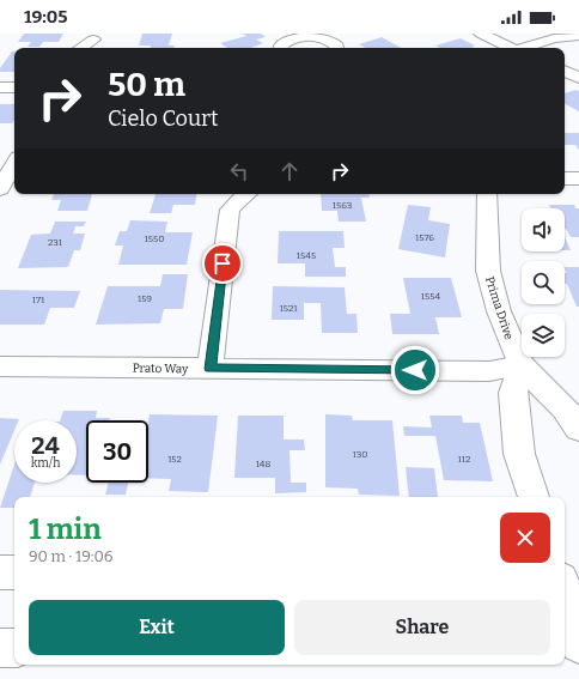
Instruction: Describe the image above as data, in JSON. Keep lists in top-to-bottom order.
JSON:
{
  "streets": {
    "street": ["Prima Drive", "Prato Way"]
  },
  "crossings": [
    ["Prima Drive", "Prato Way"]
  ],
  "house_numbers": [
    "1563",
    "1576",
    "1550",
    "231",
    "1545",
    "1554",
    "159",
    "171",
    "1521",
    "130",
    "152",
    "112",
    "148"
  ],
  "page": {
    "status": "19:05",
    "turn": ["50 m", "Cielo Court"],
    "speed": "24 km/h",
    "limit": "30",
    "heading": ["1 min", "90 m · 19:06"],
    "buttons": ["Exit", "Share"]
  }
}
